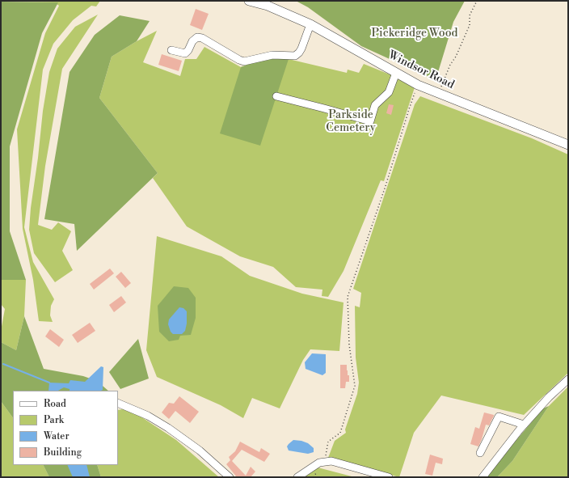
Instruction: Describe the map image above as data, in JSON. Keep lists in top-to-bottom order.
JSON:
{
  "streets": {
    "main road": ["Windsor Road"]
  },
  "parks": ["Pickeridge Wood", "Parkside Cemetery"],
  "legend": [
    "Road",
    "Park",
    "Water",
    "Building"
  ]
}
